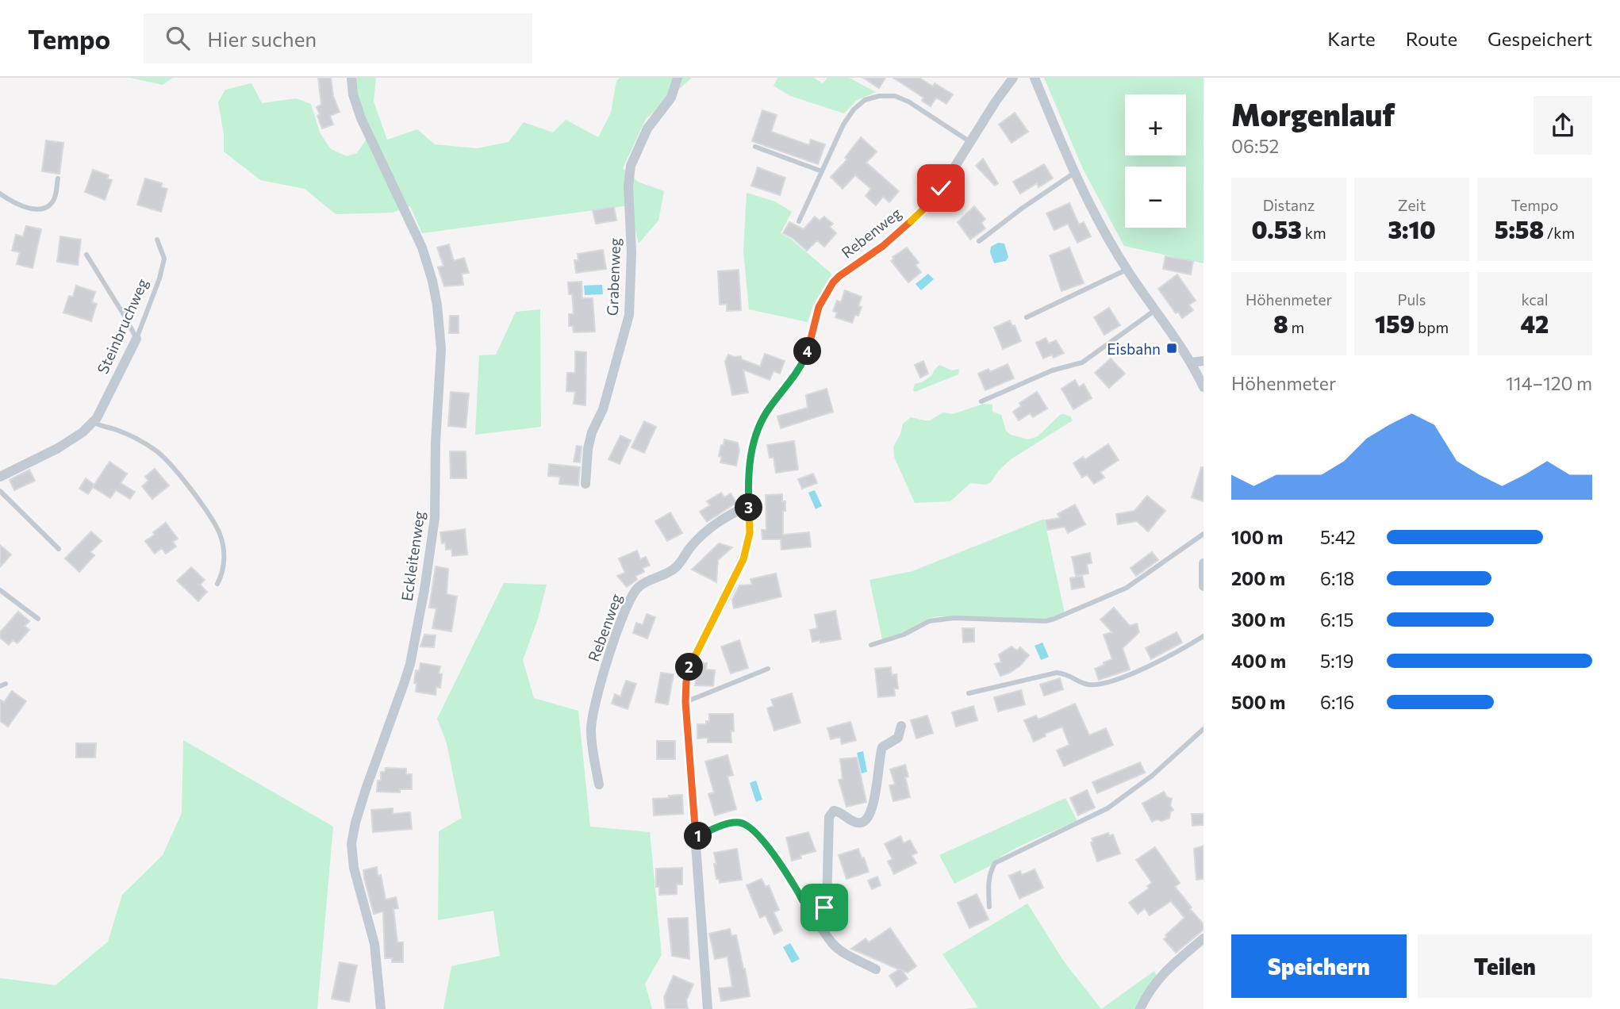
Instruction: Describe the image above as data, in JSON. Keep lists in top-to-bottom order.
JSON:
{
  "streets": {
    "street": [
      "Rebenweg",
      "Grabenweg",
      "Steinbruchweg",
      "Eckleitenweg"
    ]
  },
  "places": {
    "transit": ["Eisbahn"]
  },
  "page": {
    "header": "Tempo",
    "search": "Hier suchen",
    "nav": ["Karte", "Route", "Gespeichert"],
    "heading": ["Morgenlauf", "06:52"],
    "map_buttons": ["+", "−"],
    "stats": [
      ["Distanz", "0.53 km"],
      ["Zeit", "3:10"],
      ["Tempo", "5:58 /km"],
      ["Höhenmeter", "8 m"],
      ["Puls", "159 bpm"],
      ["kcal", "42"]
    ],
    "pins": [
      "4",
      "3",
      "2",
      "1"
    ],
    "chart": ["Höhenmeter", "114–120 m"],
    "list": [
      {
        "name": "100 m",
        "note": "5:42"
      },
      {
        "name": "200 m",
        "note": "6:18"
      },
      {
        "name": "300 m",
        "note": "6:15"
      },
      {
        "name": "400 m",
        "note": "5:19"
      },
      {
        "name": "500 m",
        "note": "6:16"
      }
    ],
    "buttons": ["Speichern", "Teilen"]
  }
}
